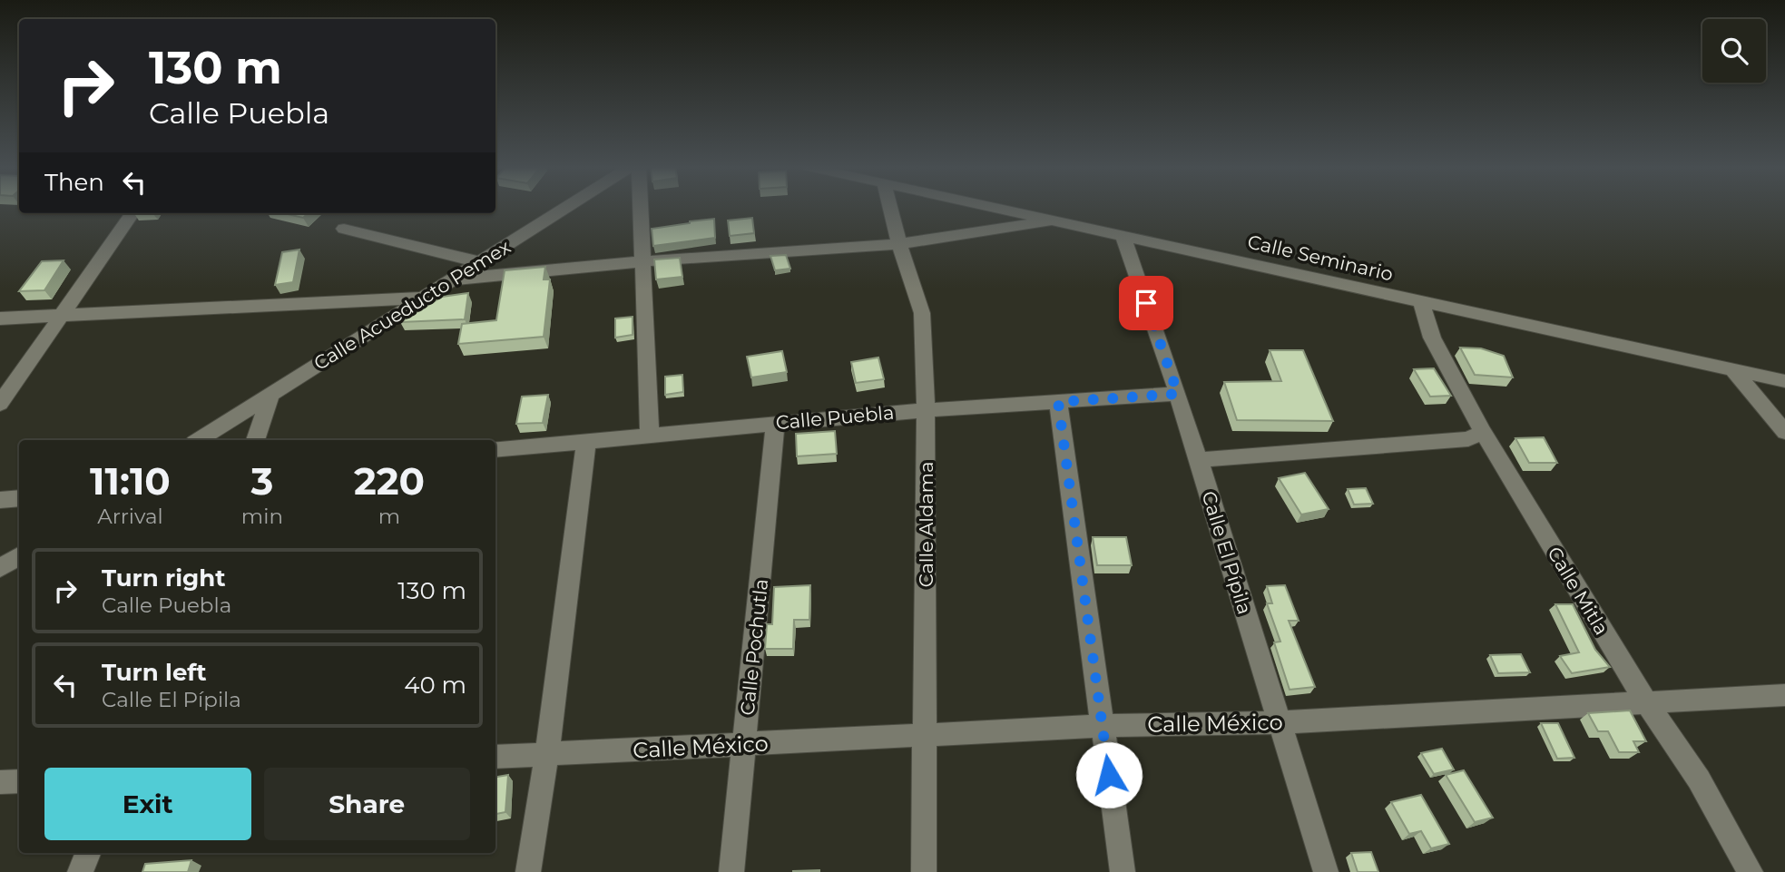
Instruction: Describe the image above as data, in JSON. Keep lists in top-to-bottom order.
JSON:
{
  "streets": {
    "street": [
      "Calle Seminario",
      "Calle Acueducto Pemex",
      "Calle Puebla",
      "Calle Aldama",
      "Calle El Pípila",
      "Calle Mitla",
      "Calle Pochutla",
      "Calle México"
    ]
  },
  "crossings": [
    ["Calle Seminario", "Calle El Pípila"],
    ["Calle Seminario", "Calle Mitla"],
    ["Calle Puebla", "Calle Aldama"],
    ["Calle Puebla", "Calle El Pípila"],
    ["Calle Puebla", "Calle Pochutla"],
    ["Calle Aldama", "Calle México"],
    ["Calle El Pípila", "Calle México"],
    ["Calle Mitla", "Calle México"],
    ["Calle Pochutla", "Calle México"]
  ],
  "page": {
    "turn": ["130 m", "Calle Puebla"],
    "then": "Then",
    "eta": [
      "11:10",
      "Arrival",
      "3",
      "min",
      "220",
      "m"
    ],
    "list": [
      {
        "name": "Turn right",
        "note": "Calle Puebla",
        "value": "130 m"
      },
      {
        "name": "Turn left",
        "note": "Calle El Pípila",
        "value": "40 m"
      }
    ],
    "buttons": ["Exit", "Share"]
  }
}
